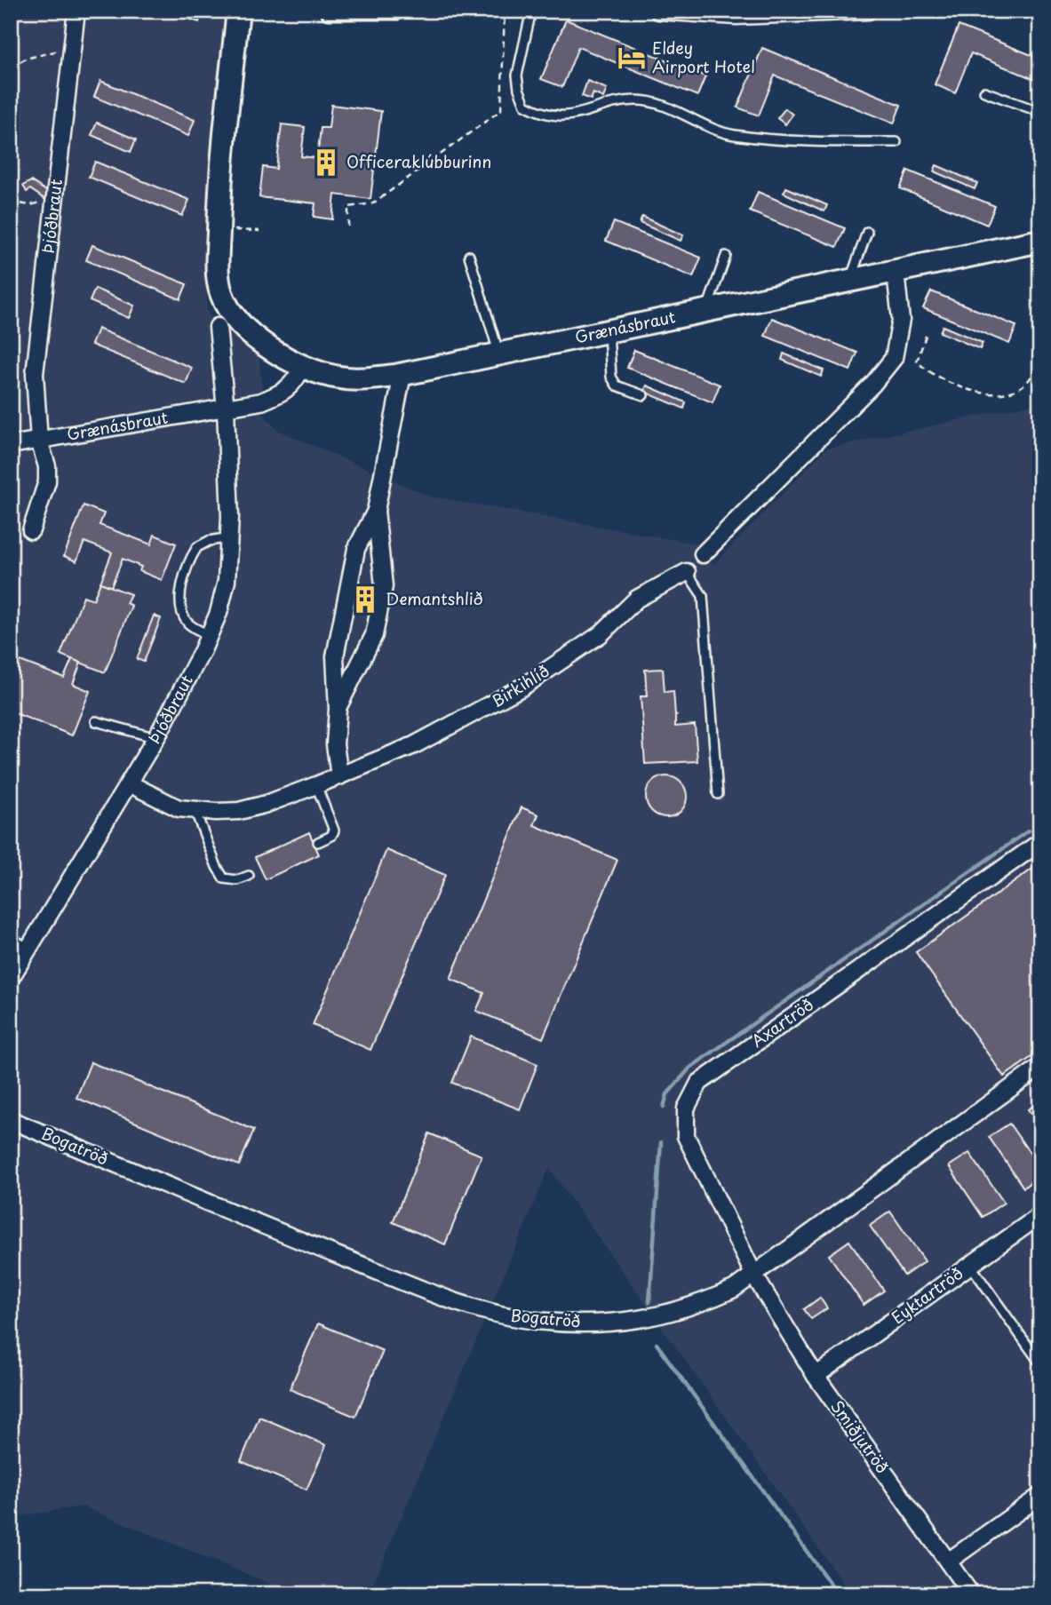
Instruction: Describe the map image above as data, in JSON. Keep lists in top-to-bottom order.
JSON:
{
  "streets": {
    "street": [
      "Þjóðbraut",
      "Grænásbraut",
      "Birkihlíð",
      "Axartröð",
      "Bogatröð",
      "Eyktartröð",
      "Smiðjutröð"
    ]
  },
  "crossings": [
    ["Þjóðbraut", "Grænásbraut"],
    ["Þjóðbraut", "Birkihlíð"],
    ["Axartröð", "Bogatröð"],
    ["Axartröð", "Smiðjutröð"],
    ["Bogatröð", "Smiðjutröð"],
    ["Eyktartröð", "Smiðjutröð"]
  ],
  "places": {
    "hotel": ["Eldey Airport Hotel"],
    "building": ["Officeraklúbburinn", "Demantshlið"]
  }
}
